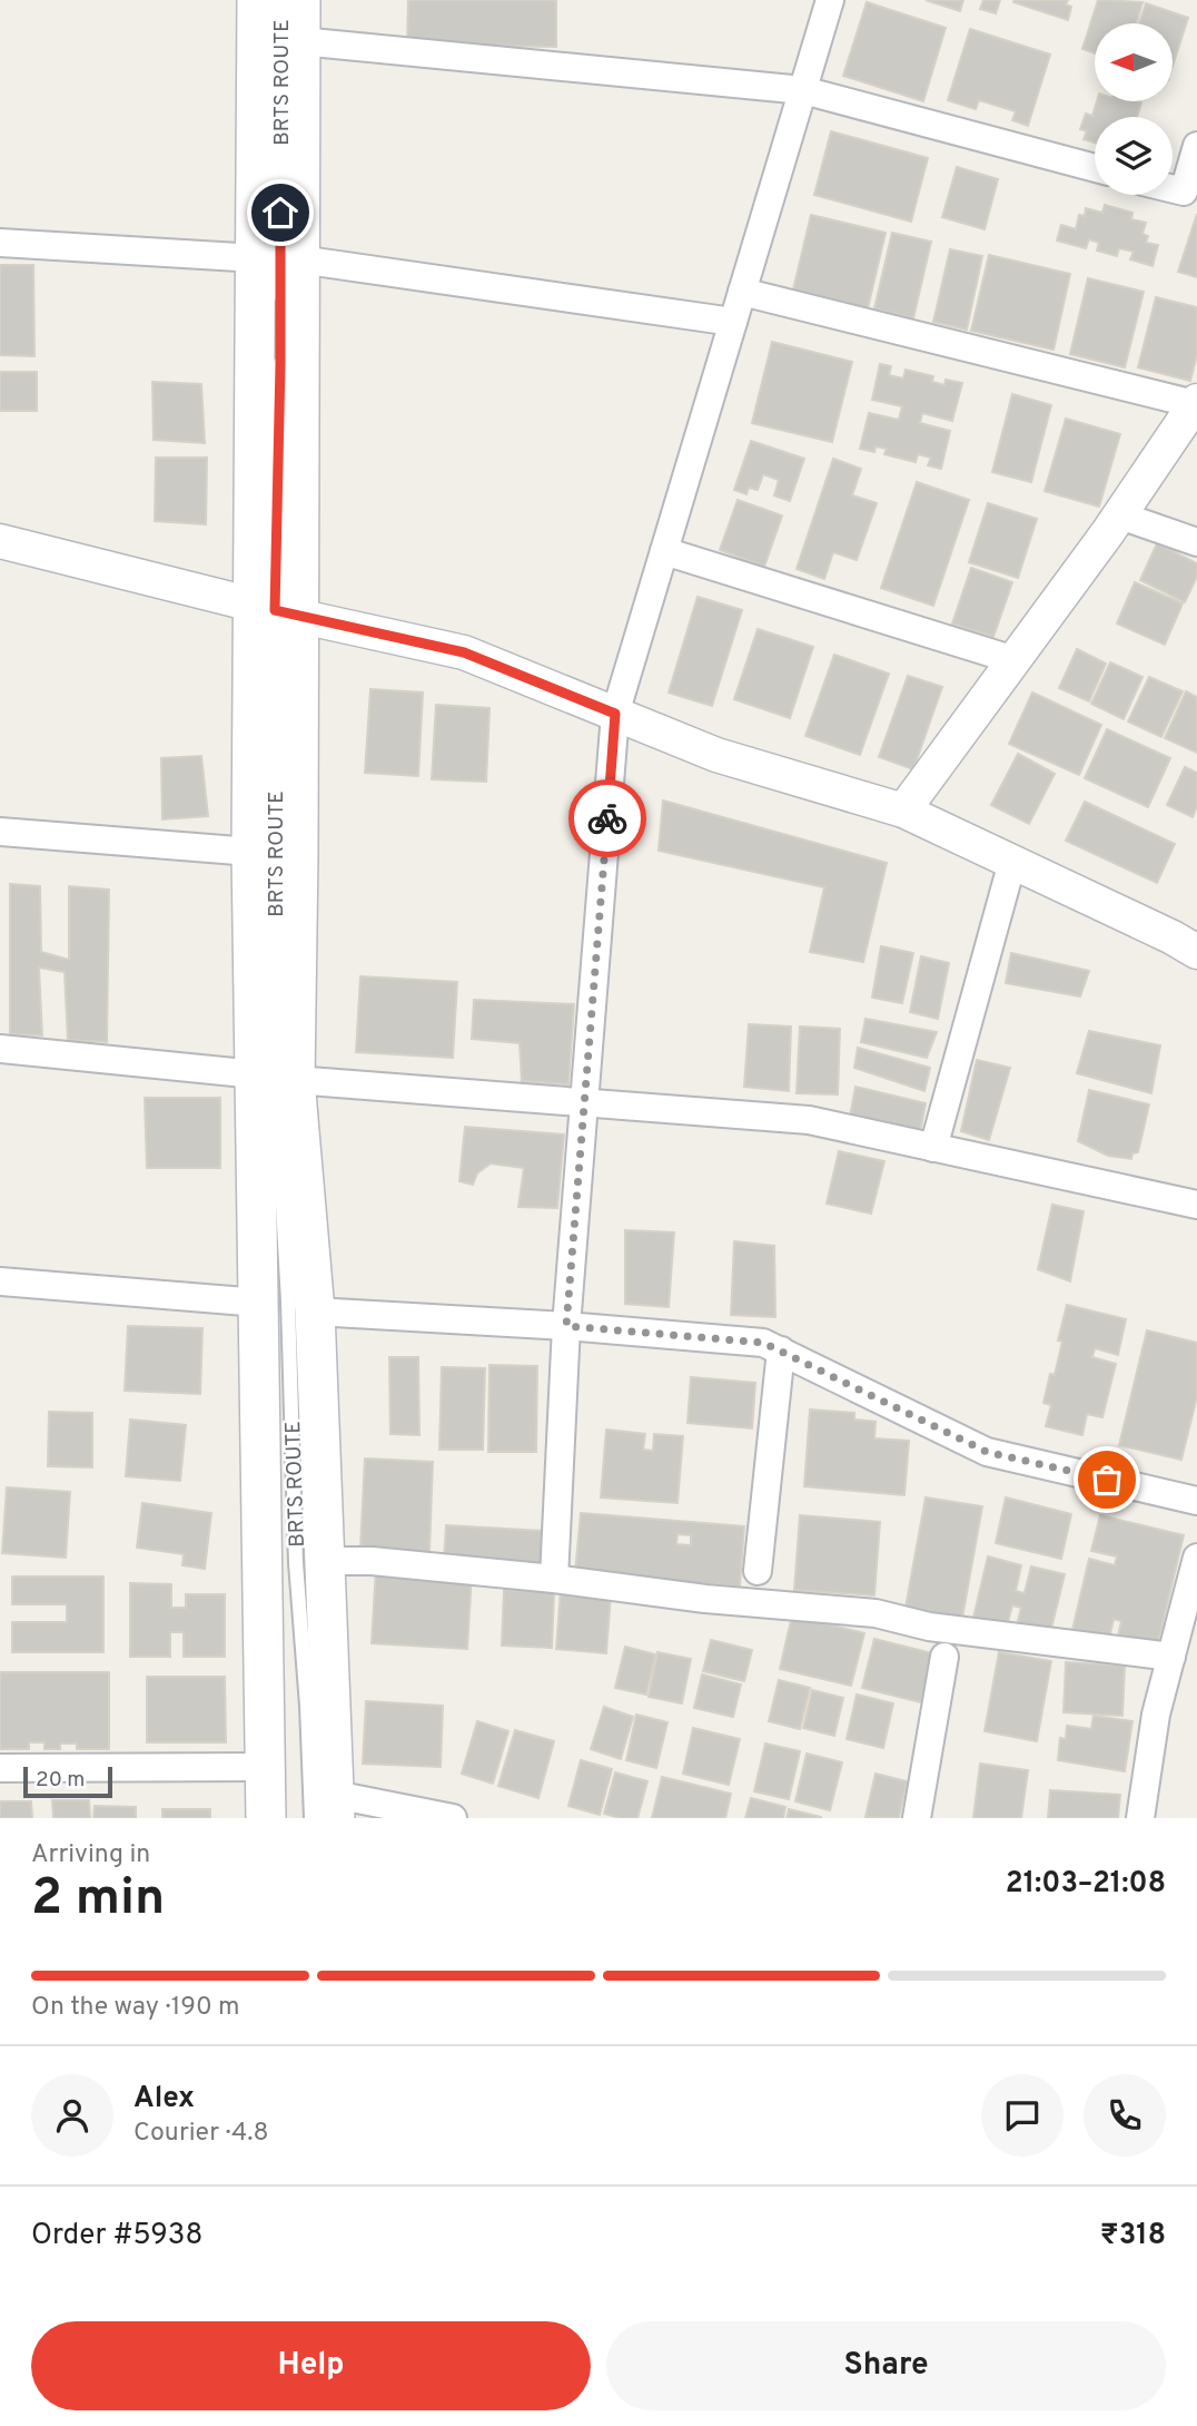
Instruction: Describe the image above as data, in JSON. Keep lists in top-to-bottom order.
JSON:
{
  "streets": {
    "lane": ["BRTS ROUTE"]
  },
  "scale_bar": "20 m",
  "north": "left",
  "page": {
    "scale": "20 m",
    "heading": ["2 min", "Arriving in", "21:03–21:08"],
    "panel": [
      "Alex",
      "Courier · 4.8",
      "Order #5938",
      "₹318"
    ],
    "bar": "On the way · 190 m",
    "buttons": ["Help", "Share"]
  }
}
